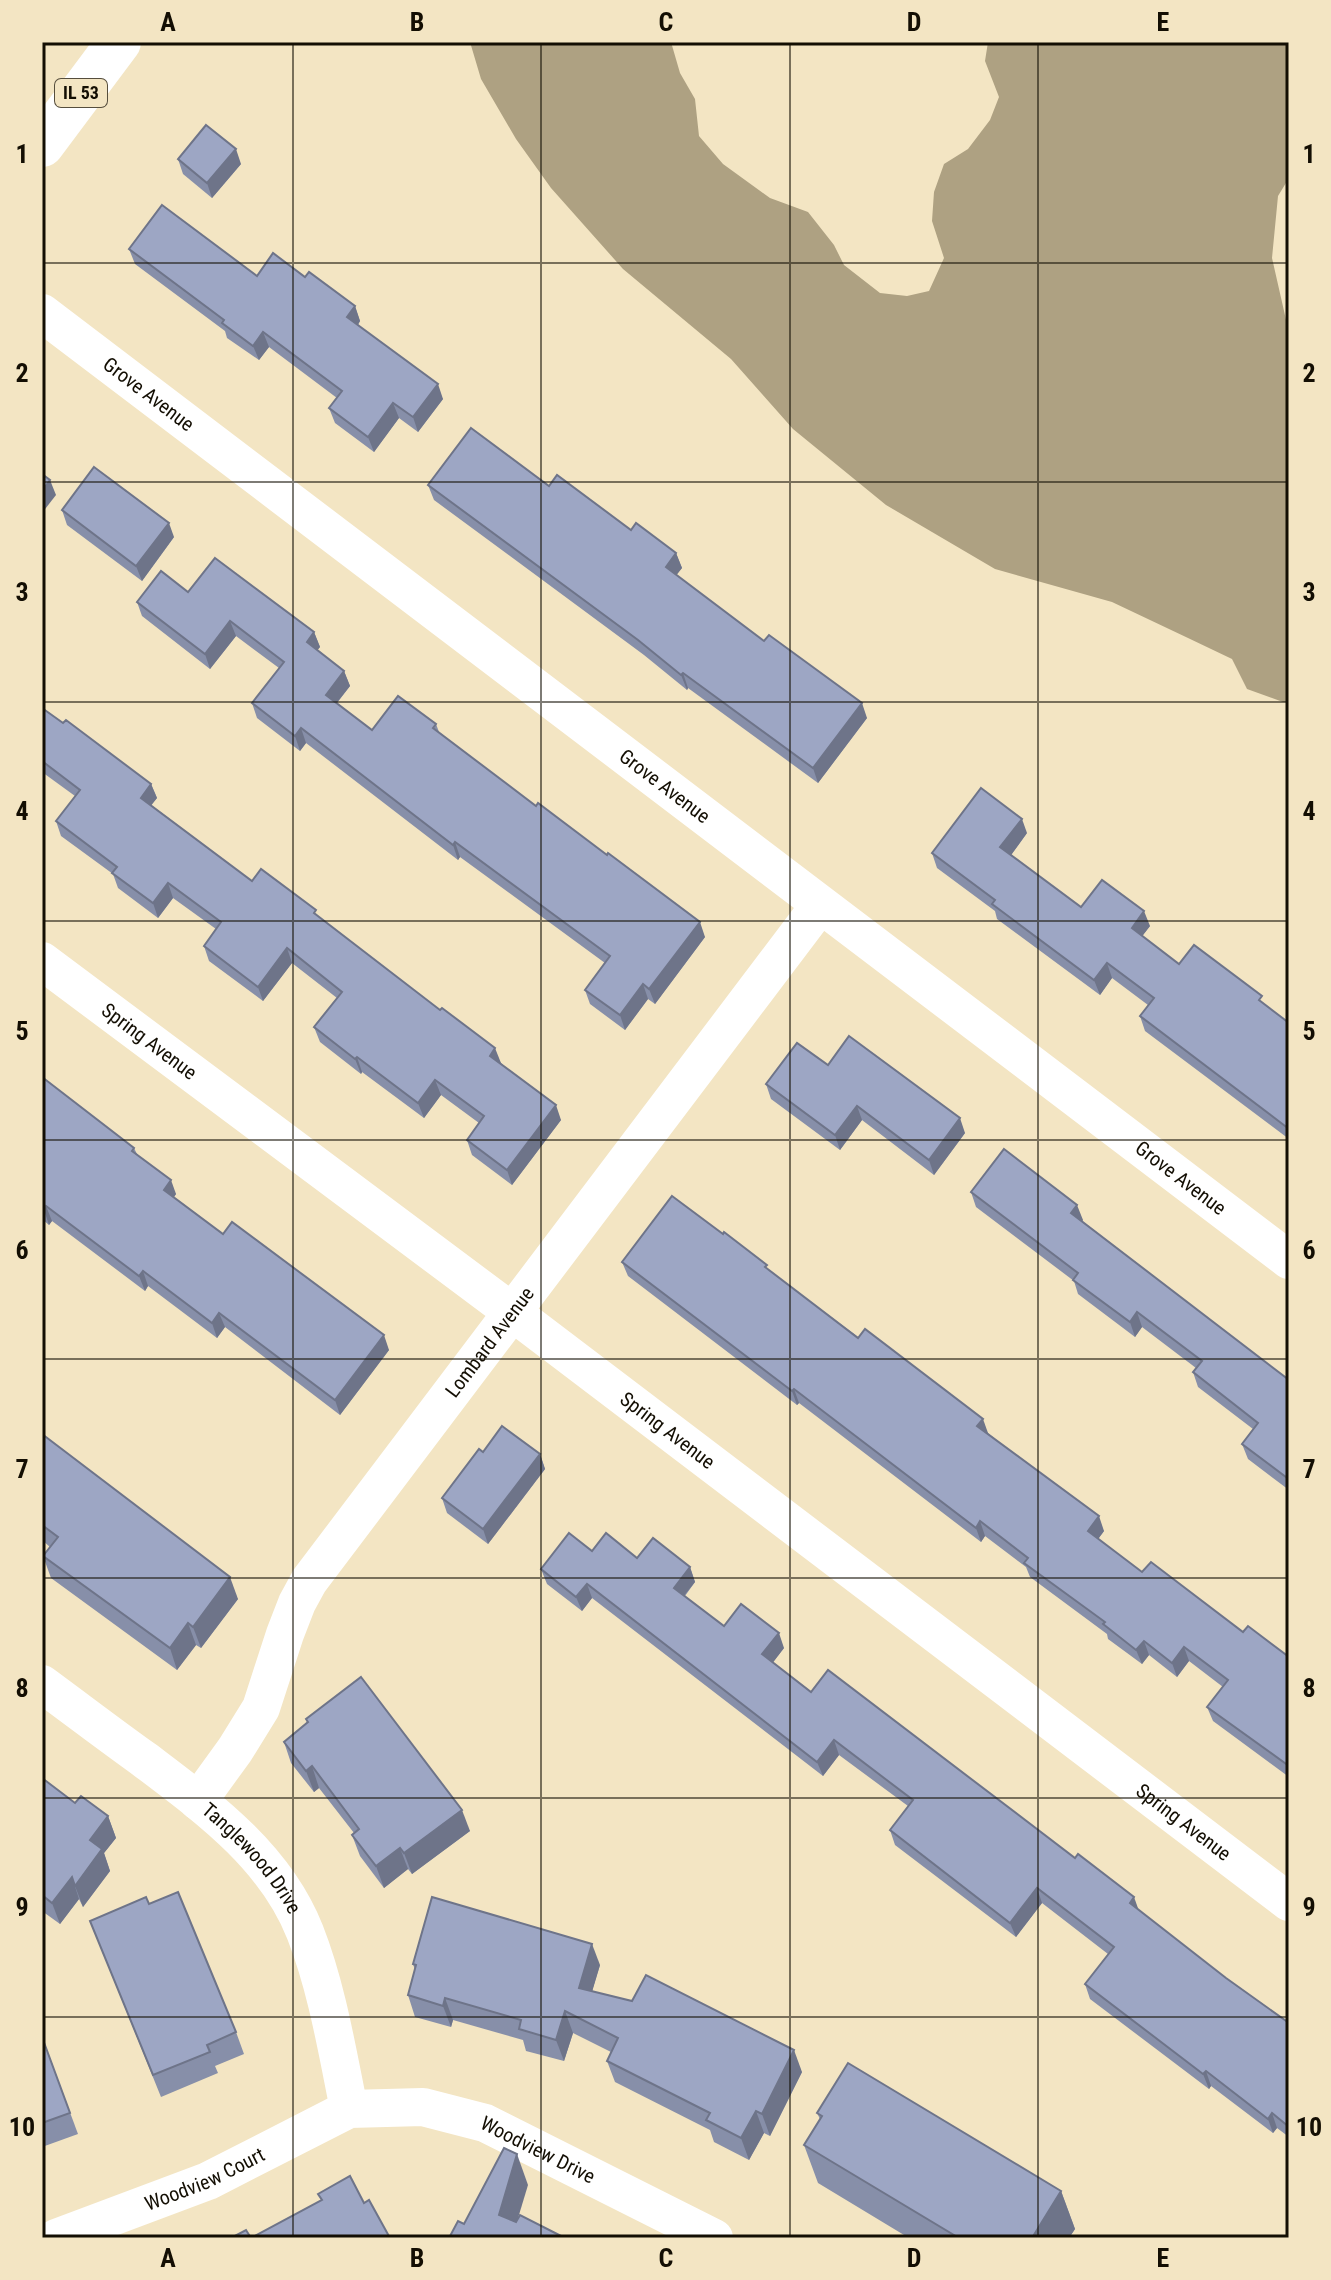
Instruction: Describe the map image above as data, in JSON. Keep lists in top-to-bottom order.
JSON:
{
  "streets": {
    "main road": ["IL 53"],
    "street": [
      "Grove Avenue",
      "Spring Avenue",
      "Lombard Avenue",
      "Tanglewood Drive",
      "Woodview Drive",
      "Woodview Court"
    ]
  },
  "crossings": [
    ["Grove Avenue", "Lombard Avenue"],
    ["Spring Avenue", "Lombard Avenue"],
    ["Lombard Avenue", "Tanglewood Drive"],
    ["Tanglewood Drive", "Woodview Drive"],
    ["Tanglewood Drive", "Woodview Court"],
    ["Woodview Drive", "Woodview Court"]
  ],
  "grid": {
    "columns": [
      "A",
      "B",
      "C",
      "D",
      "E"
    ],
    "rows": [
      "1",
      "2",
      "3",
      "4",
      "5",
      "6",
      "7",
      "8",
      "9",
      "10"
    ]
  }
}
